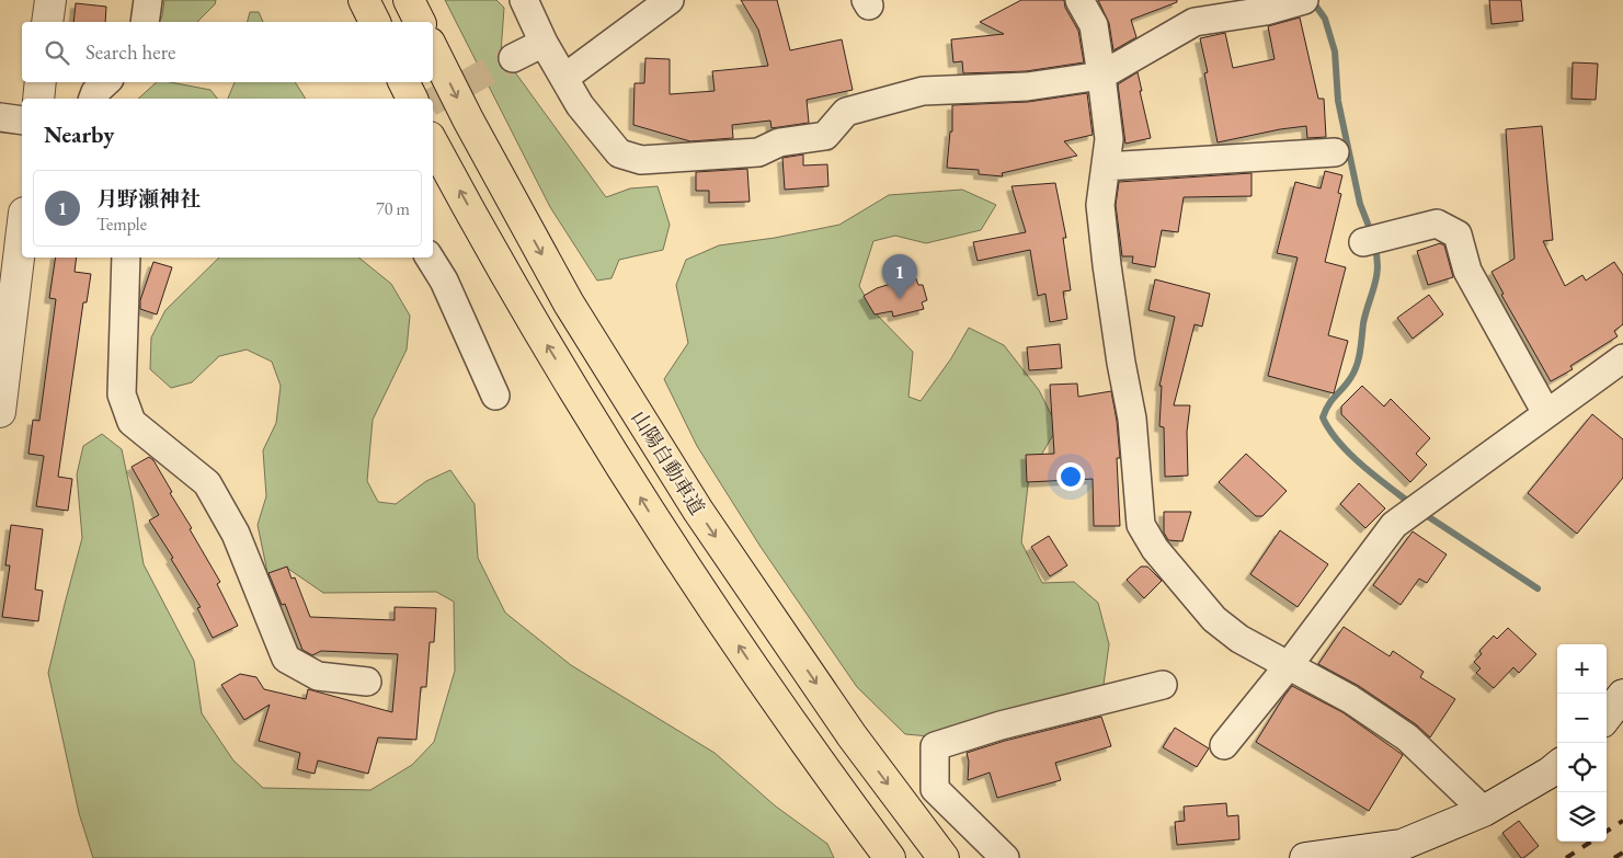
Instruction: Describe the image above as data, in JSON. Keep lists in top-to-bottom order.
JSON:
{
  "streets": {
    "highway": ["山陽自動車道"]
  },
  "page": {
    "search": "Search here",
    "heading": "Nearby",
    "list": [
      {
        "mark": "1",
        "name": "月野瀬神社",
        "note": "Temple",
        "value": "70 m"
      }
    ],
    "pins": "1",
    "map_buttons": ["+", "−"]
  }
}
